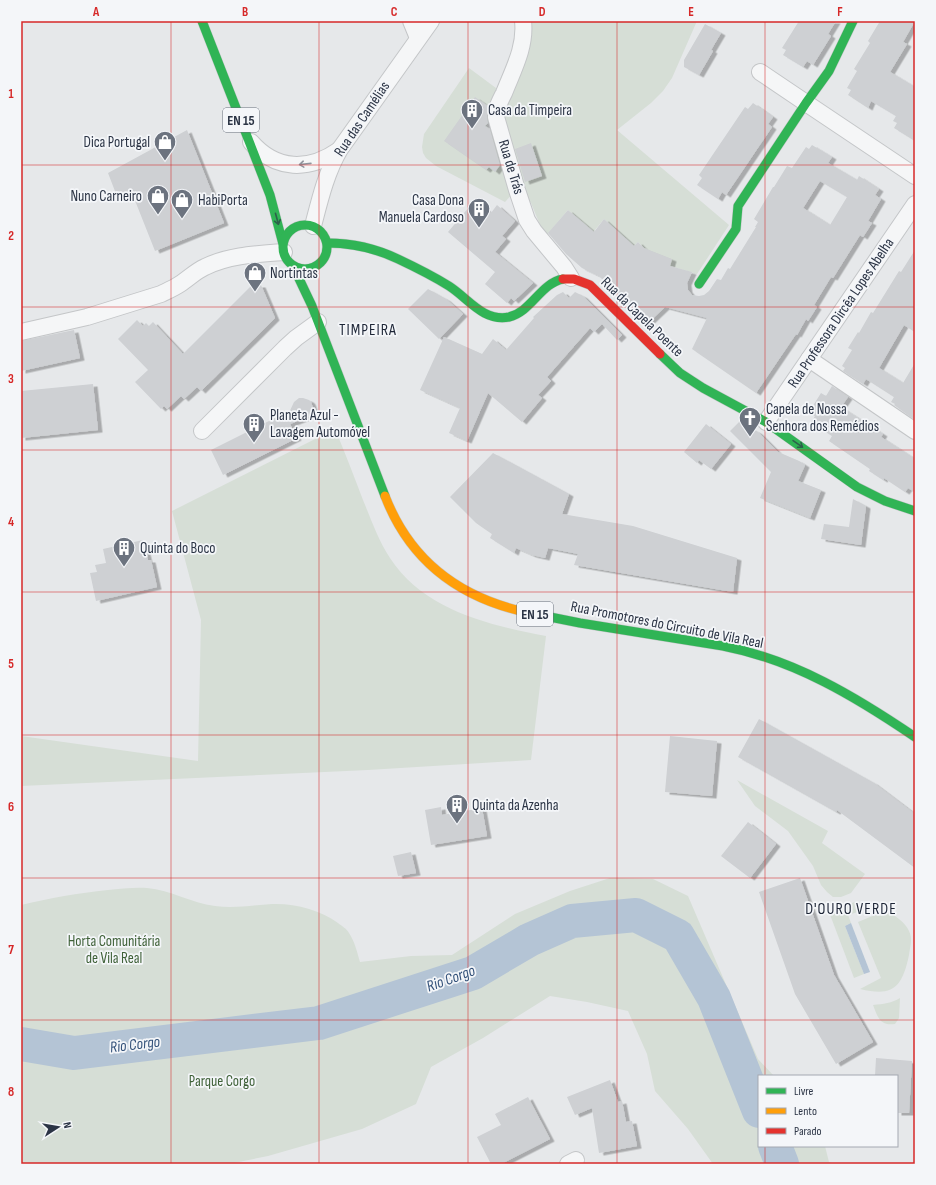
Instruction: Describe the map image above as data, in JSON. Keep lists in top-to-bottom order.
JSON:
{
  "streets": {
    "main road": ["EN 15", "Rua da Capela Poente", "Rua Promotores do Circuito de Vila Real"],
    "street": ["Rua das Camélias", "Rua de Trás", "Rua Professora Dircêa Lopes Abelha"]
  },
  "crossings": [
    ["Rua das Camélias", "EN 15"],
    ["EN 15", "Rua Promotores do Circuito de Vila Real"],
    ["Rua de Trás", "Rua da Capela Poente"],
    ["Rua Professora Dircêa Lopes Abelha", "Rua da Capela Poente"]
  ],
  "one_way": ["Rua da Capela Poente"],
  "districts": ["TIMPEIRA", "D'OURO VERDE"],
  "water": ["Rio Corgo"],
  "parks": ["Horta Comunitária de Vila Real", "Parque Corgo"],
  "places": {
    "building": [
      "Casa da Timpeira",
      "Casa Dona Manuela Cardoso",
      "Planeta Azul - Lavagem Automóvel",
      "Quinta do Boco",
      "Quinta da Azenha"
    ],
    "shop": [
      "Dica Portugal",
      "Nuno Carneiro",
      "HabiPorta",
      "Nortintas"
    ],
    "church": ["Capela de Nossa Senhora dos Remédios"]
  },
  "legend": ["Livre", "Lento", "Parado"],
  "north": "right",
  "grid": {
    "columns": [
      "A",
      "B",
      "C",
      "D",
      "E",
      "F"
    ],
    "rows": [
      "1",
      "2",
      "3",
      "4",
      "5",
      "6",
      "7",
      "8"
    ]
  }
}
